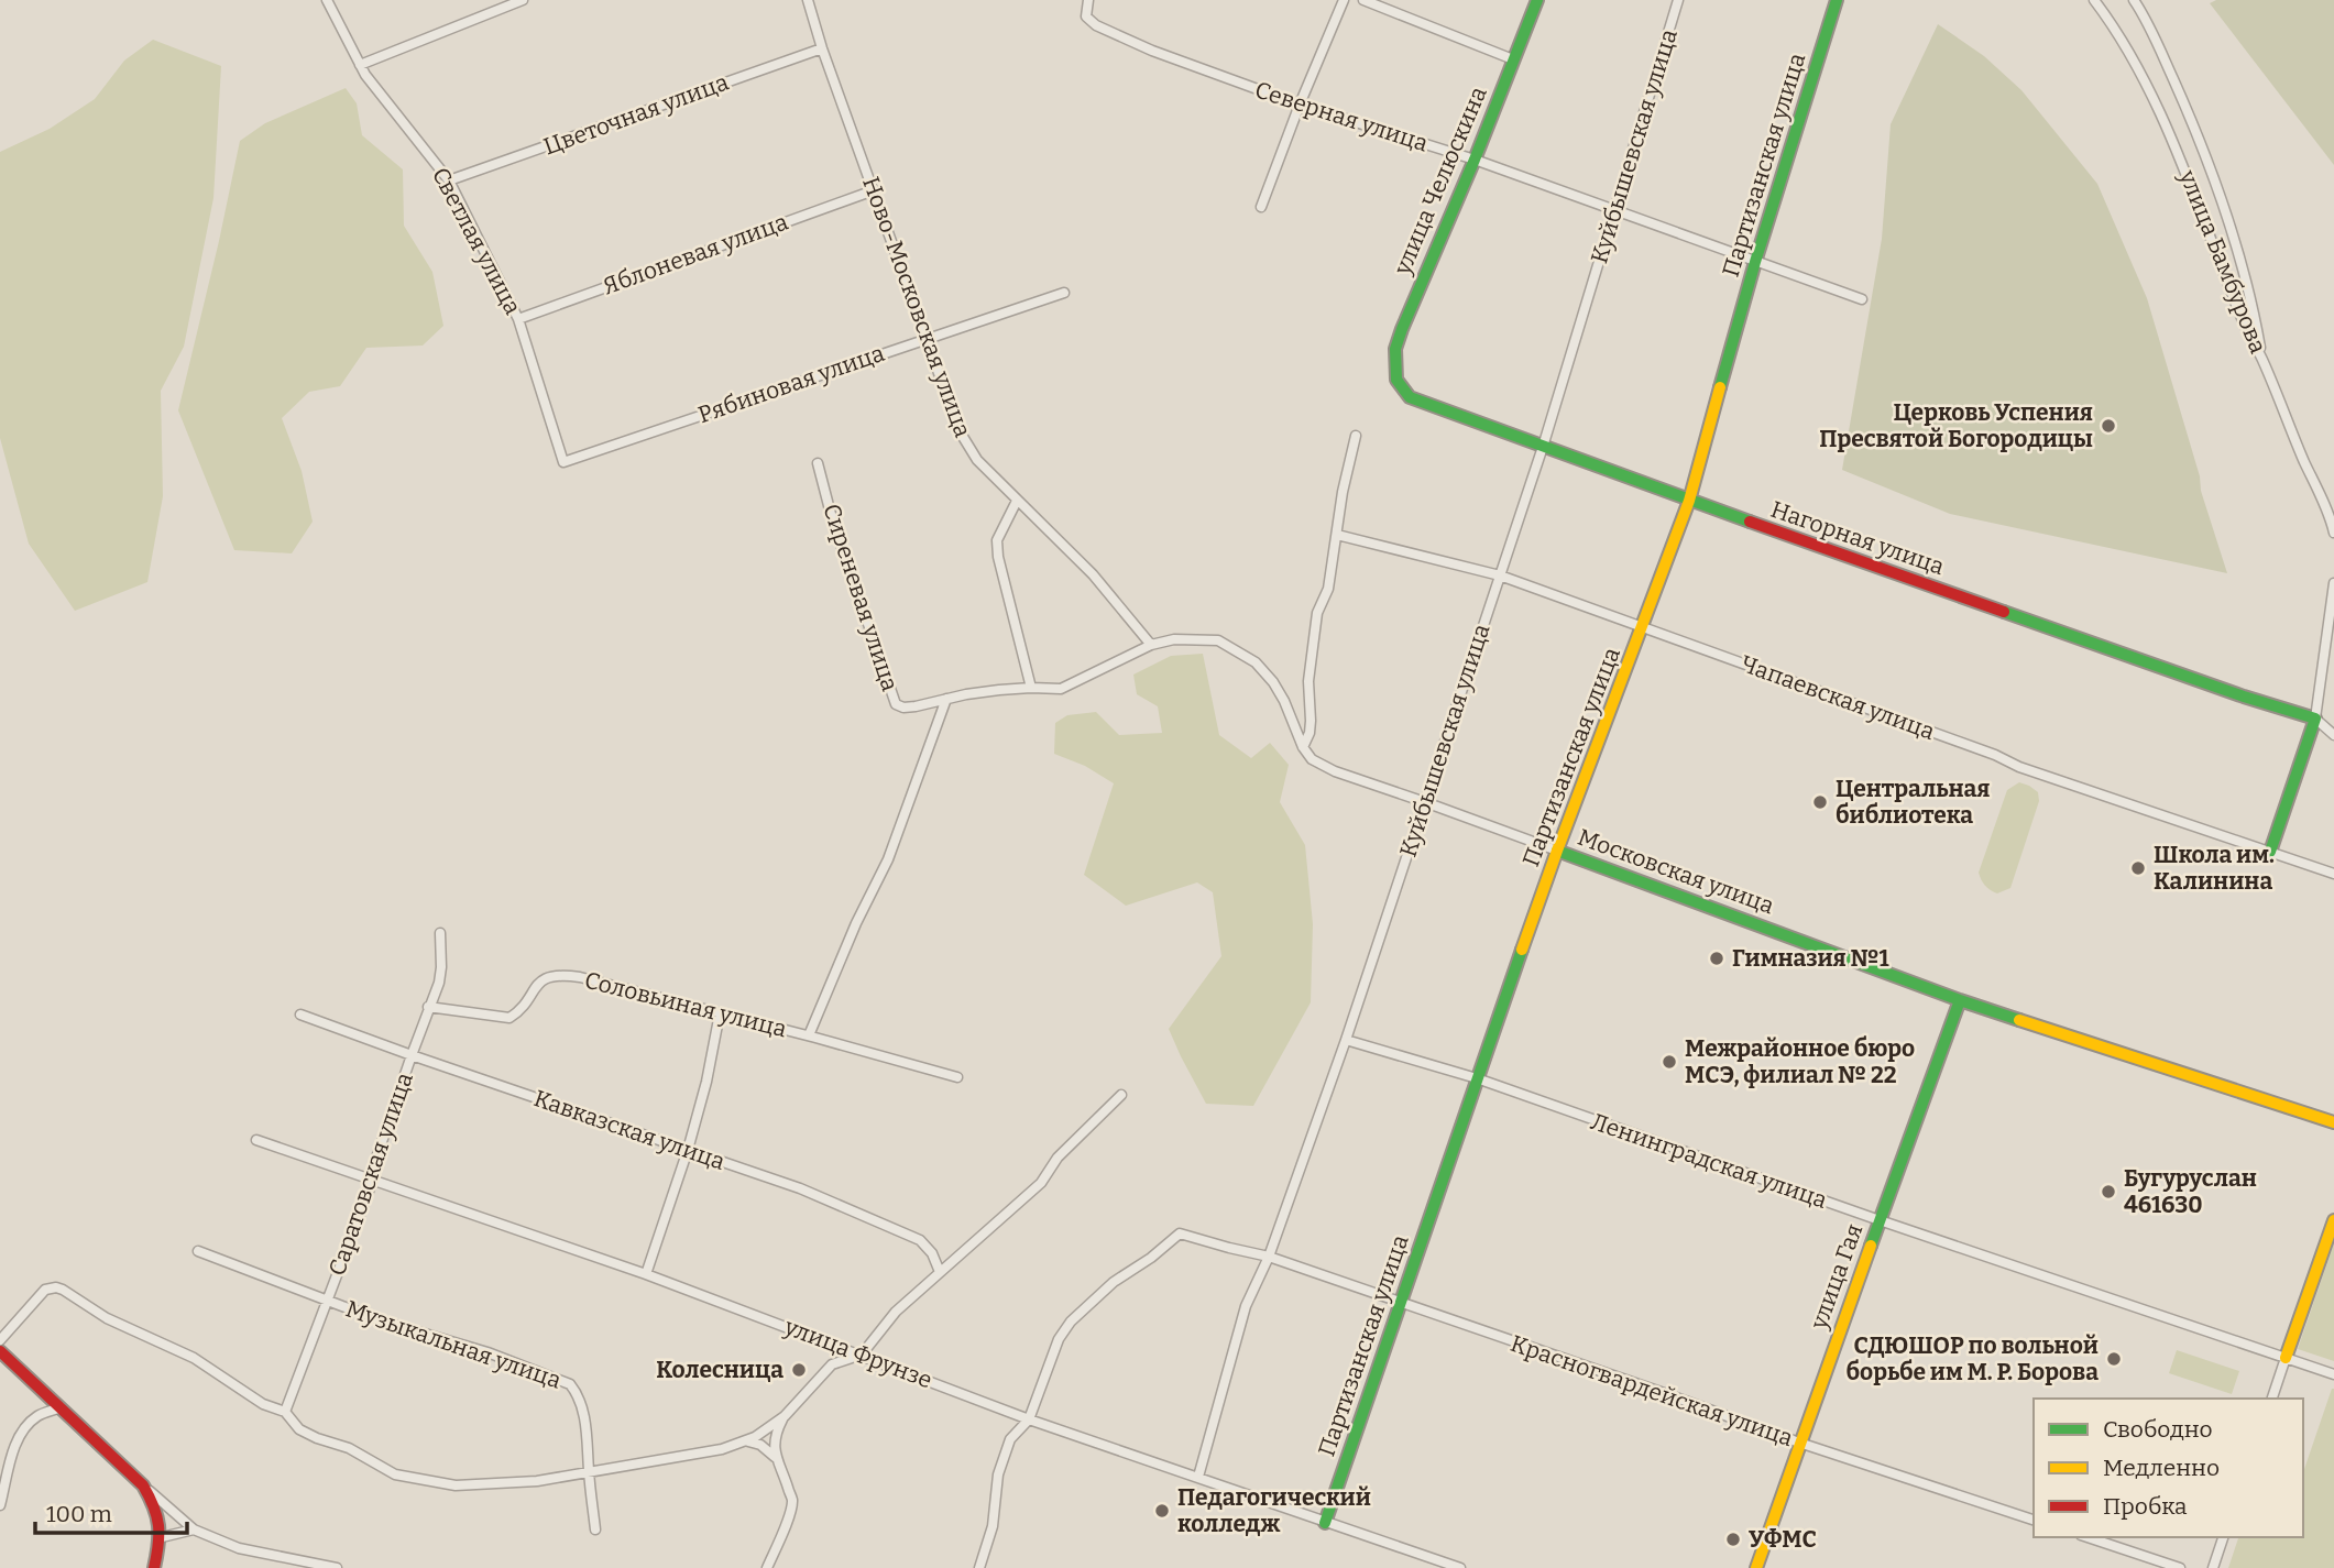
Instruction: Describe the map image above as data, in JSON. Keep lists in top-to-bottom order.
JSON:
{
  "streets": {
    "street": [
      "Цветочная улица",
      "Северная улица",
      "Куйбышевская улица",
      "Партизанская улица",
      "улица Челюскина",
      "Светлая улица",
      "Яблоневая улица",
      "улица Бамбурова",
      "Ново-Московская улица",
      "Рябиновая улица",
      "Нагорная улица",
      "Сиреневая улица",
      "Чапаевская улица",
      "Московская улица",
      "Соловьиная улица",
      "Кавказская улица",
      "Ленинградская улица",
      "Саратовская улица",
      "улица Гая",
      "Музыкальная улица",
      "улица Фрунзе",
      "Красногвардейская улица"
    ]
  },
  "crossings": [
    ["Цветочная улица", "Светлая улица"],
    ["Цветочная улица", "Ново-Московская улица"],
    ["Северная улица", "Куйбышевская улица"],
    ["Северная улица", "Партизанская улица"],
    ["Северная улица", "улица Челюскина"],
    ["Куйбышевская улица", "Нагорная улица"],
    ["Куйбышевская улица", "Чапаевская улица"],
    ["Куйбышевская улица", "Московская улица"],
    ["Куйбышевская улица", "Ленинградская улица"],
    ["Куйбышевская улица", "улица Фрунзе"],
    ["Куйбышевская улица", "Красногвардейская улица"],
    ["Партизанская улица", "Нагорная улица"],
    ["Партизанская улица", "Чапаевская улица"],
    ["Партизанская улица", "Московская улица"],
    ["Партизанская улица", "Ленинградская улица"],
    ["Партизанская улица", "улица Фрунзе"],
    ["Партизанская улица", "Красногвардейская улица"],
    ["улица Челюскина", "Нагорная улица"],
    ["Светлая улица", "Яблоневая улица"],
    ["Светлая улица", "Рябиновая улица"],
    ["Яблоневая улица", "Ново-Московская улица"],
    ["Ново-Московская улица", "Рябиновая улица"],
    ["Ново-Московская улица", "Сиреневая улица"],
    ["Московская улица", "улица Гая"],
    ["Соловьиная улица", "Саратовская улица"],
    ["Кавказская улица", "Саратовская улица"],
    ["Ленинградская улица", "улица Гая"],
    ["Саратовская улица", "Музыкальная улица"],
    ["Саратовская улица", "улица Фрунзе"],
    ["улица Гая", "Красногвардейская улица"],
    ["улица Фрунзе", "Красногвардейская улица"]
  ],
  "places": [
    "Церковь Успения Пресвятой Богородицы",
    "Центральная библиотека",
    "Школа им. Калинина",
    "Гимназия №1",
    "Межрайонное бюро МСЭ, филиал № 22",
    "Бугуруслан 461630",
    "СДЮШОР по вольной борьбе им М. Р. Борова",
    "Колесница",
    "Педагогический колледж",
    "УФМС"
  ],
  "legend": ["Свободно", "Медленно", "Пробка"],
  "scale_bar": "100 m"
}
